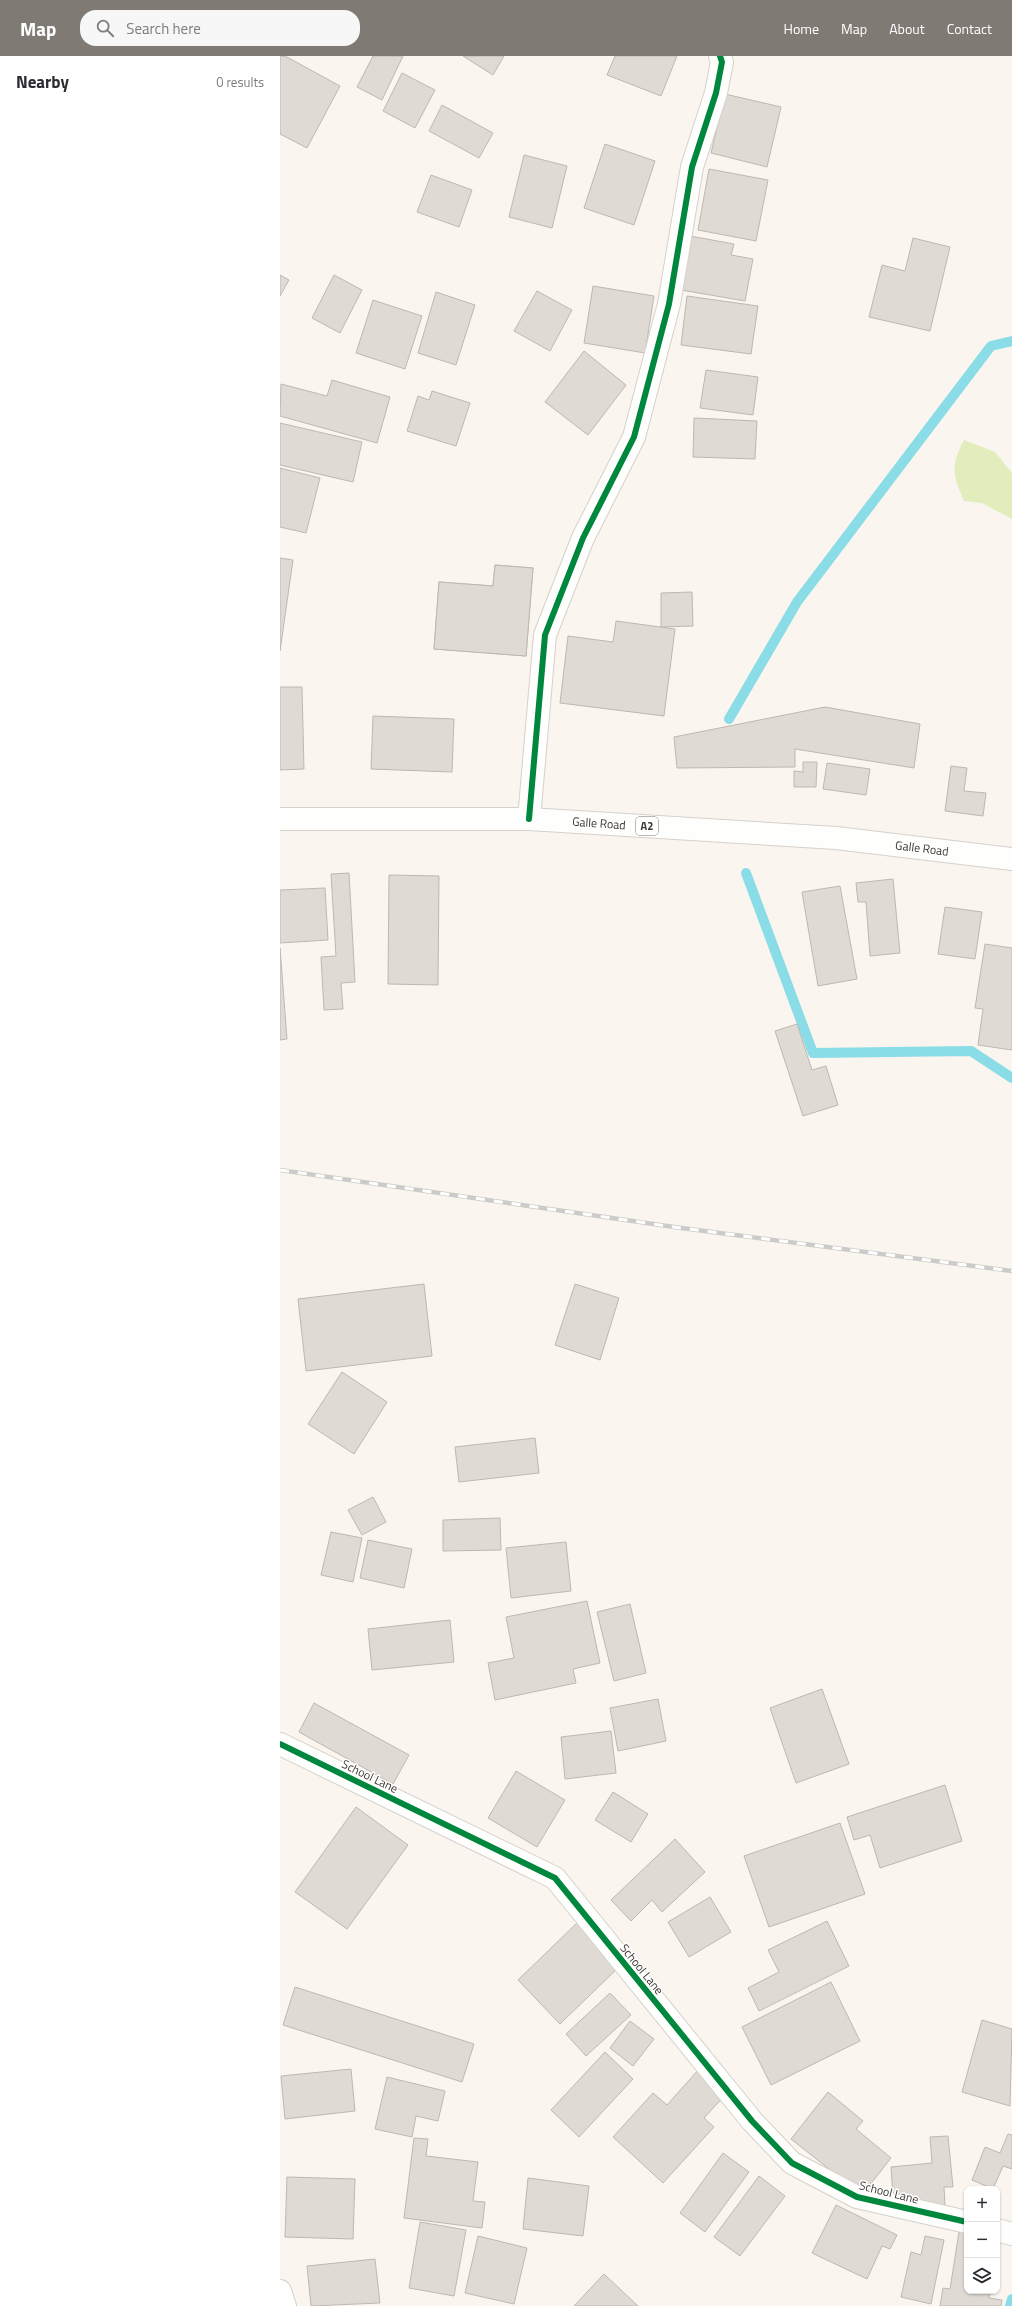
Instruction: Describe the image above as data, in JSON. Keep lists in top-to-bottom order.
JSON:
{
  "streets": {
    "main road": ["Galle Road", "A2", "School Lane"]
  },
  "page": {
    "header": "Map",
    "search": "Search here",
    "nav": [
      "Home",
      "Map",
      "About",
      "Contact"
    ],
    "heading": ["Nearby", "0 results"],
    "map_buttons": ["+", "−"]
  }
}
